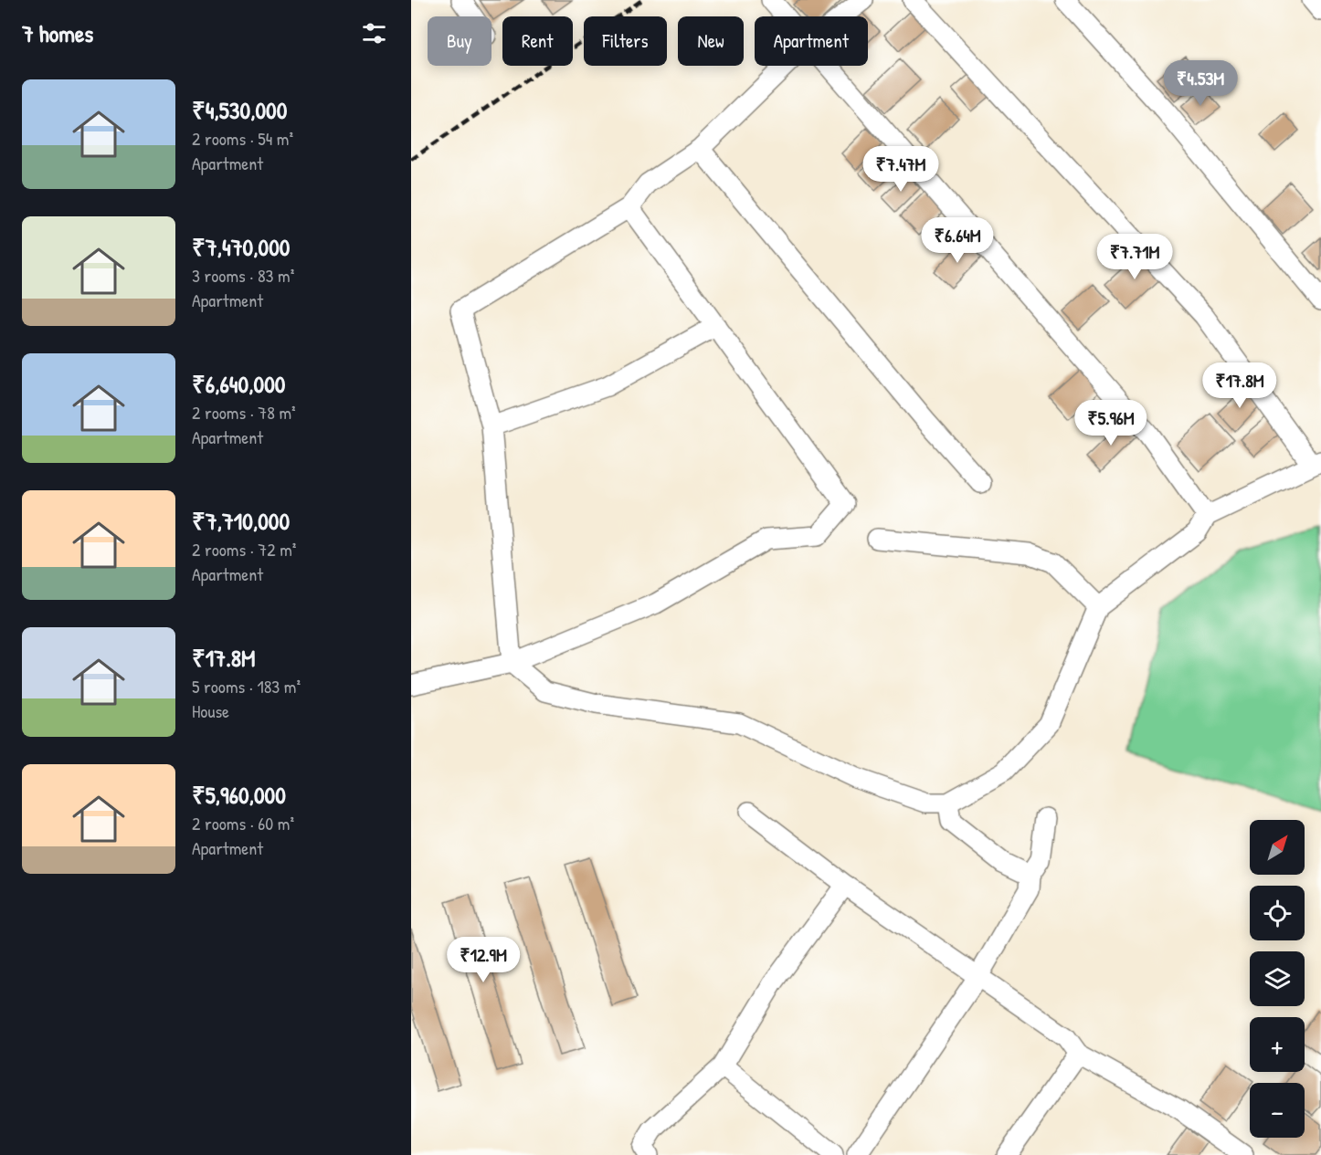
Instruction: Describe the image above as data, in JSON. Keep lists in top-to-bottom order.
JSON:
{
  "north": "top right",
  "page": {
    "heading": "7 homes",
    "chip": [
      "Buy",
      "Rent",
      "Filters",
      "New",
      "Apartment"
    ],
    "price": [
      "₹4.53M",
      "₹7.47M",
      "₹6.64M",
      "₹7.71M",
      "₹17.8M",
      "₹5.96M",
      "₹12.9M"
    ],
    "list": [
      {
        "name": "₹4,530,000",
        "note": "2 rooms · 54 m² · Apartment"
      },
      {
        "name": "₹7,470,000",
        "note": "3 rooms · 83 m² · Apartment"
      },
      {
        "name": "₹6,640,000",
        "note": "2 rooms · 78 m² · Apartment"
      },
      {
        "name": "₹7,710,000",
        "note": "2 rooms · 72 m² · Apartment"
      },
      {
        "name": "₹17.8M",
        "note": "5 rooms · 183 m² · House"
      },
      {
        "name": "₹5,960,000",
        "note": "2 rooms · 60 m² · Apartment"
      }
    ],
    "map_buttons": ["+", "−"]
  }
}
